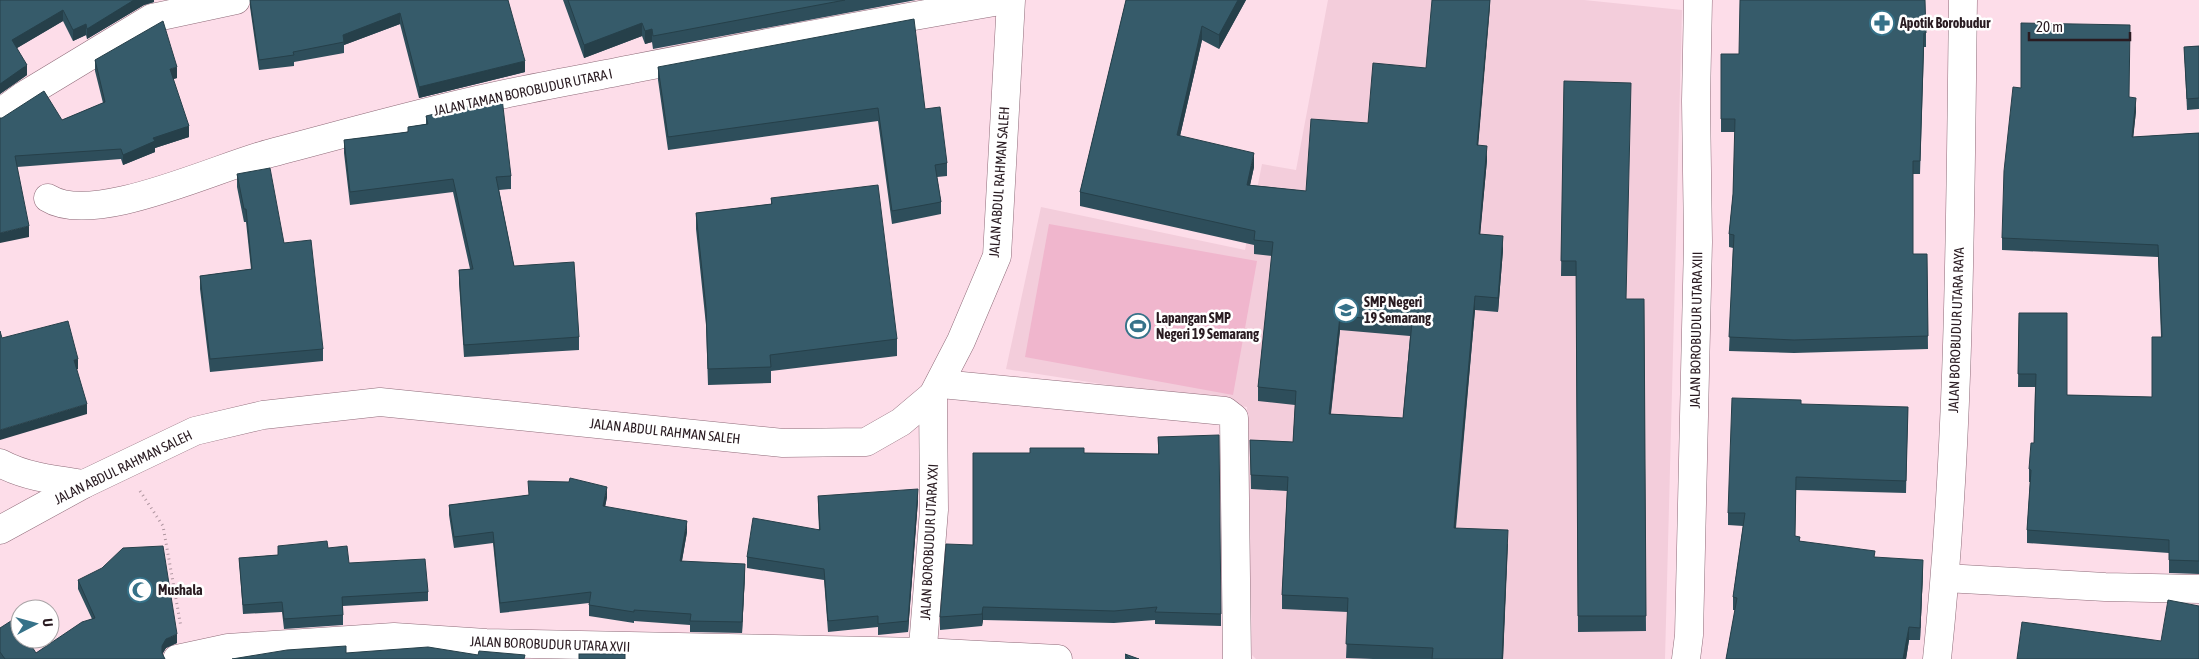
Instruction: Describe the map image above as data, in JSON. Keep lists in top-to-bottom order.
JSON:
{
  "streets": {
    "street": [
      "JALAN TAMAN BOROBUDUR UTARA I",
      "JALAN ABDUL RAHMAN SALEH",
      "JALAN BOROBUDUR UTARA XIII",
      "JALAN BOROBUDUR UTARA RAYA",
      "JALAN BOROBUDUR UTARA XXI",
      "JALAN BOROBUDUR UTARA XVII"
    ]
  },
  "crossings": [
    ["JALAN ABDUL RAHMAN SALEH", "JALAN BOROBUDUR UTARA XXI"],
    ["JALAN BOROBUDUR UTARA XXI", "JALAN BOROBUDUR UTARA XVII"]
  ],
  "places": {
    "pharmacy": ["Apotik Borobudur"],
    "school or university": ["SMP Negeri 19 Semarang"],
    "sports": ["Lapangan SMP Negeri 19 Semarang"],
    "mosque": ["Mushala"]
  },
  "scale_bar": "20 m",
  "north": "right"
}
